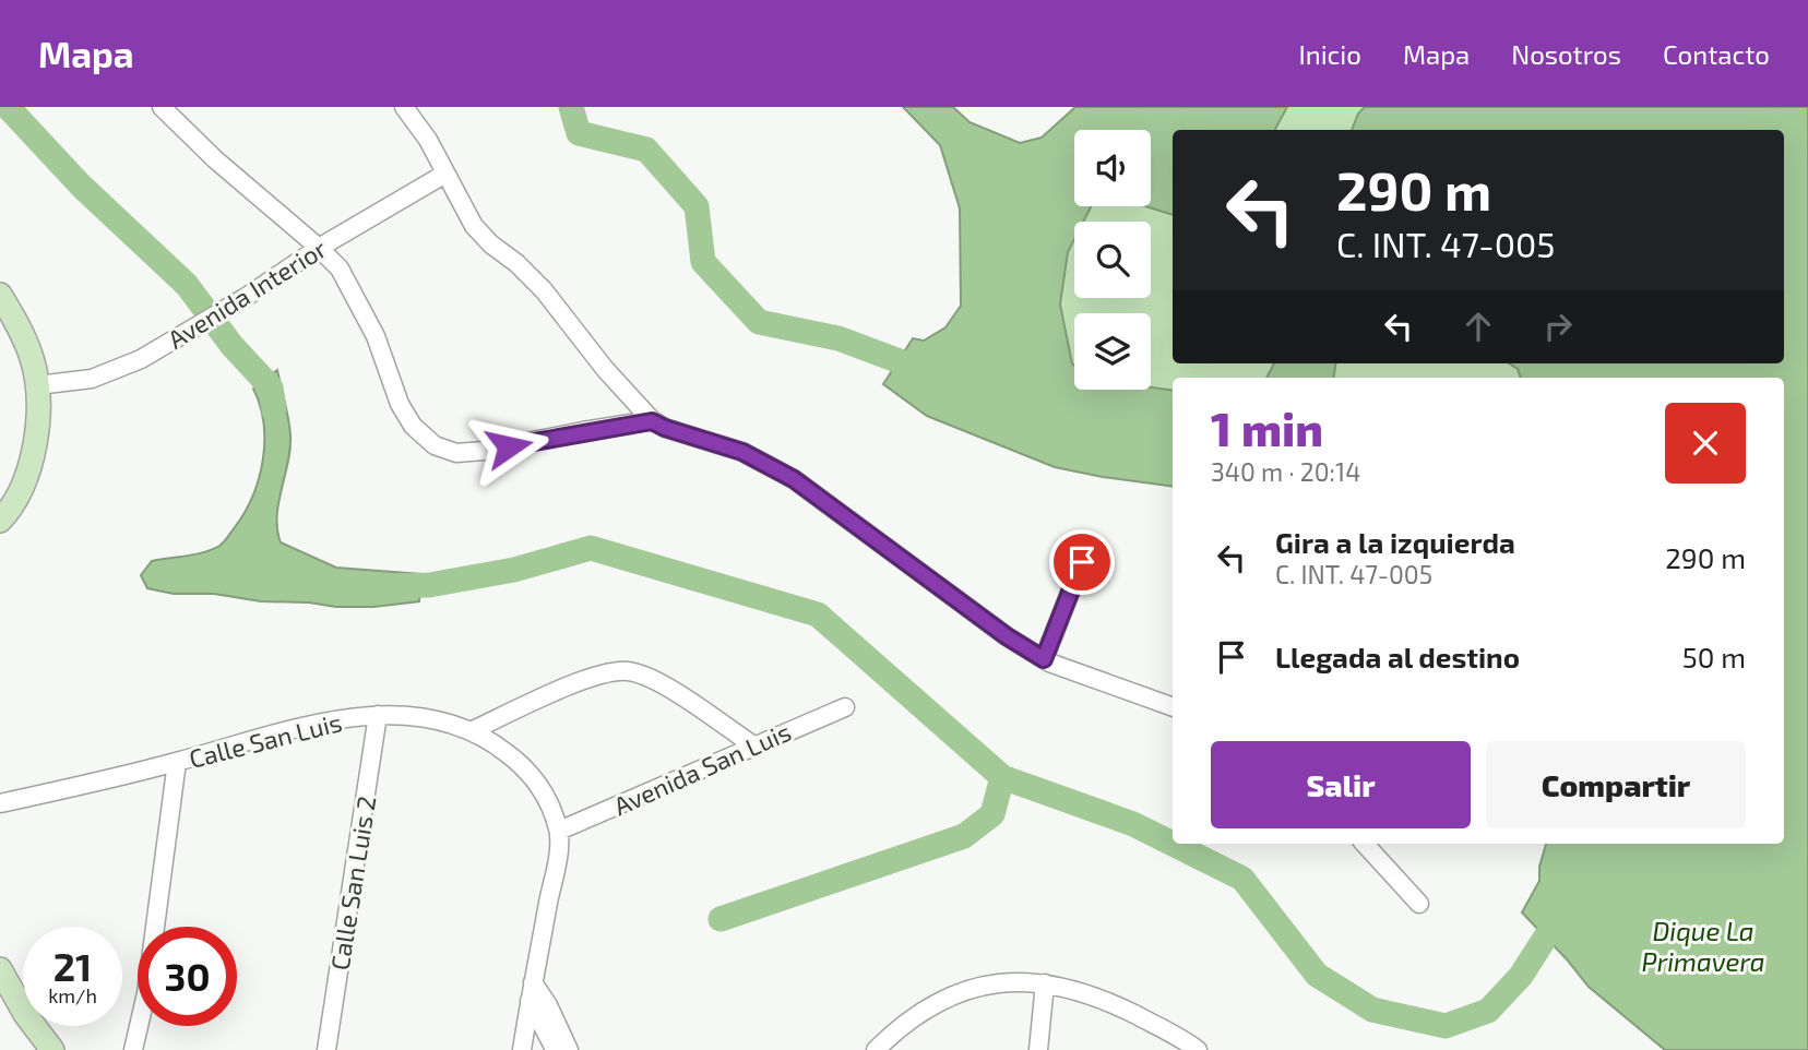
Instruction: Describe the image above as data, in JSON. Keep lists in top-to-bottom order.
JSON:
{
  "streets": {
    "street": [
      "Avenida Interior",
      "Calle San Luis",
      "Avenida San Luis",
      "Calle San Luis 2"
    ]
  },
  "crossings": [
    ["Calle San Luis", "Avenida San Luis"],
    ["Calle San Luis", "Calle San Luis 2"]
  ],
  "water": ["Dique La Primavera"],
  "page": {
    "header": "Mapa",
    "nav": [
      "Inicio",
      "Mapa",
      "Nosotros",
      "Contacto"
    ],
    "turn": ["290 m", "C. INT. 47-005"],
    "heading": ["1 min", "340 m · 20:14"],
    "list": [
      {
        "name": "Gira a la izquierda",
        "note": "C. INT. 47-005",
        "value": "290 m"
      },
      {
        "name": "Llegada al destino",
        "value": "50 m"
      }
    ],
    "buttons": ["Salir", "Compartir"],
    "speed": "21 km/h",
    "limit": "30"
  }
}
